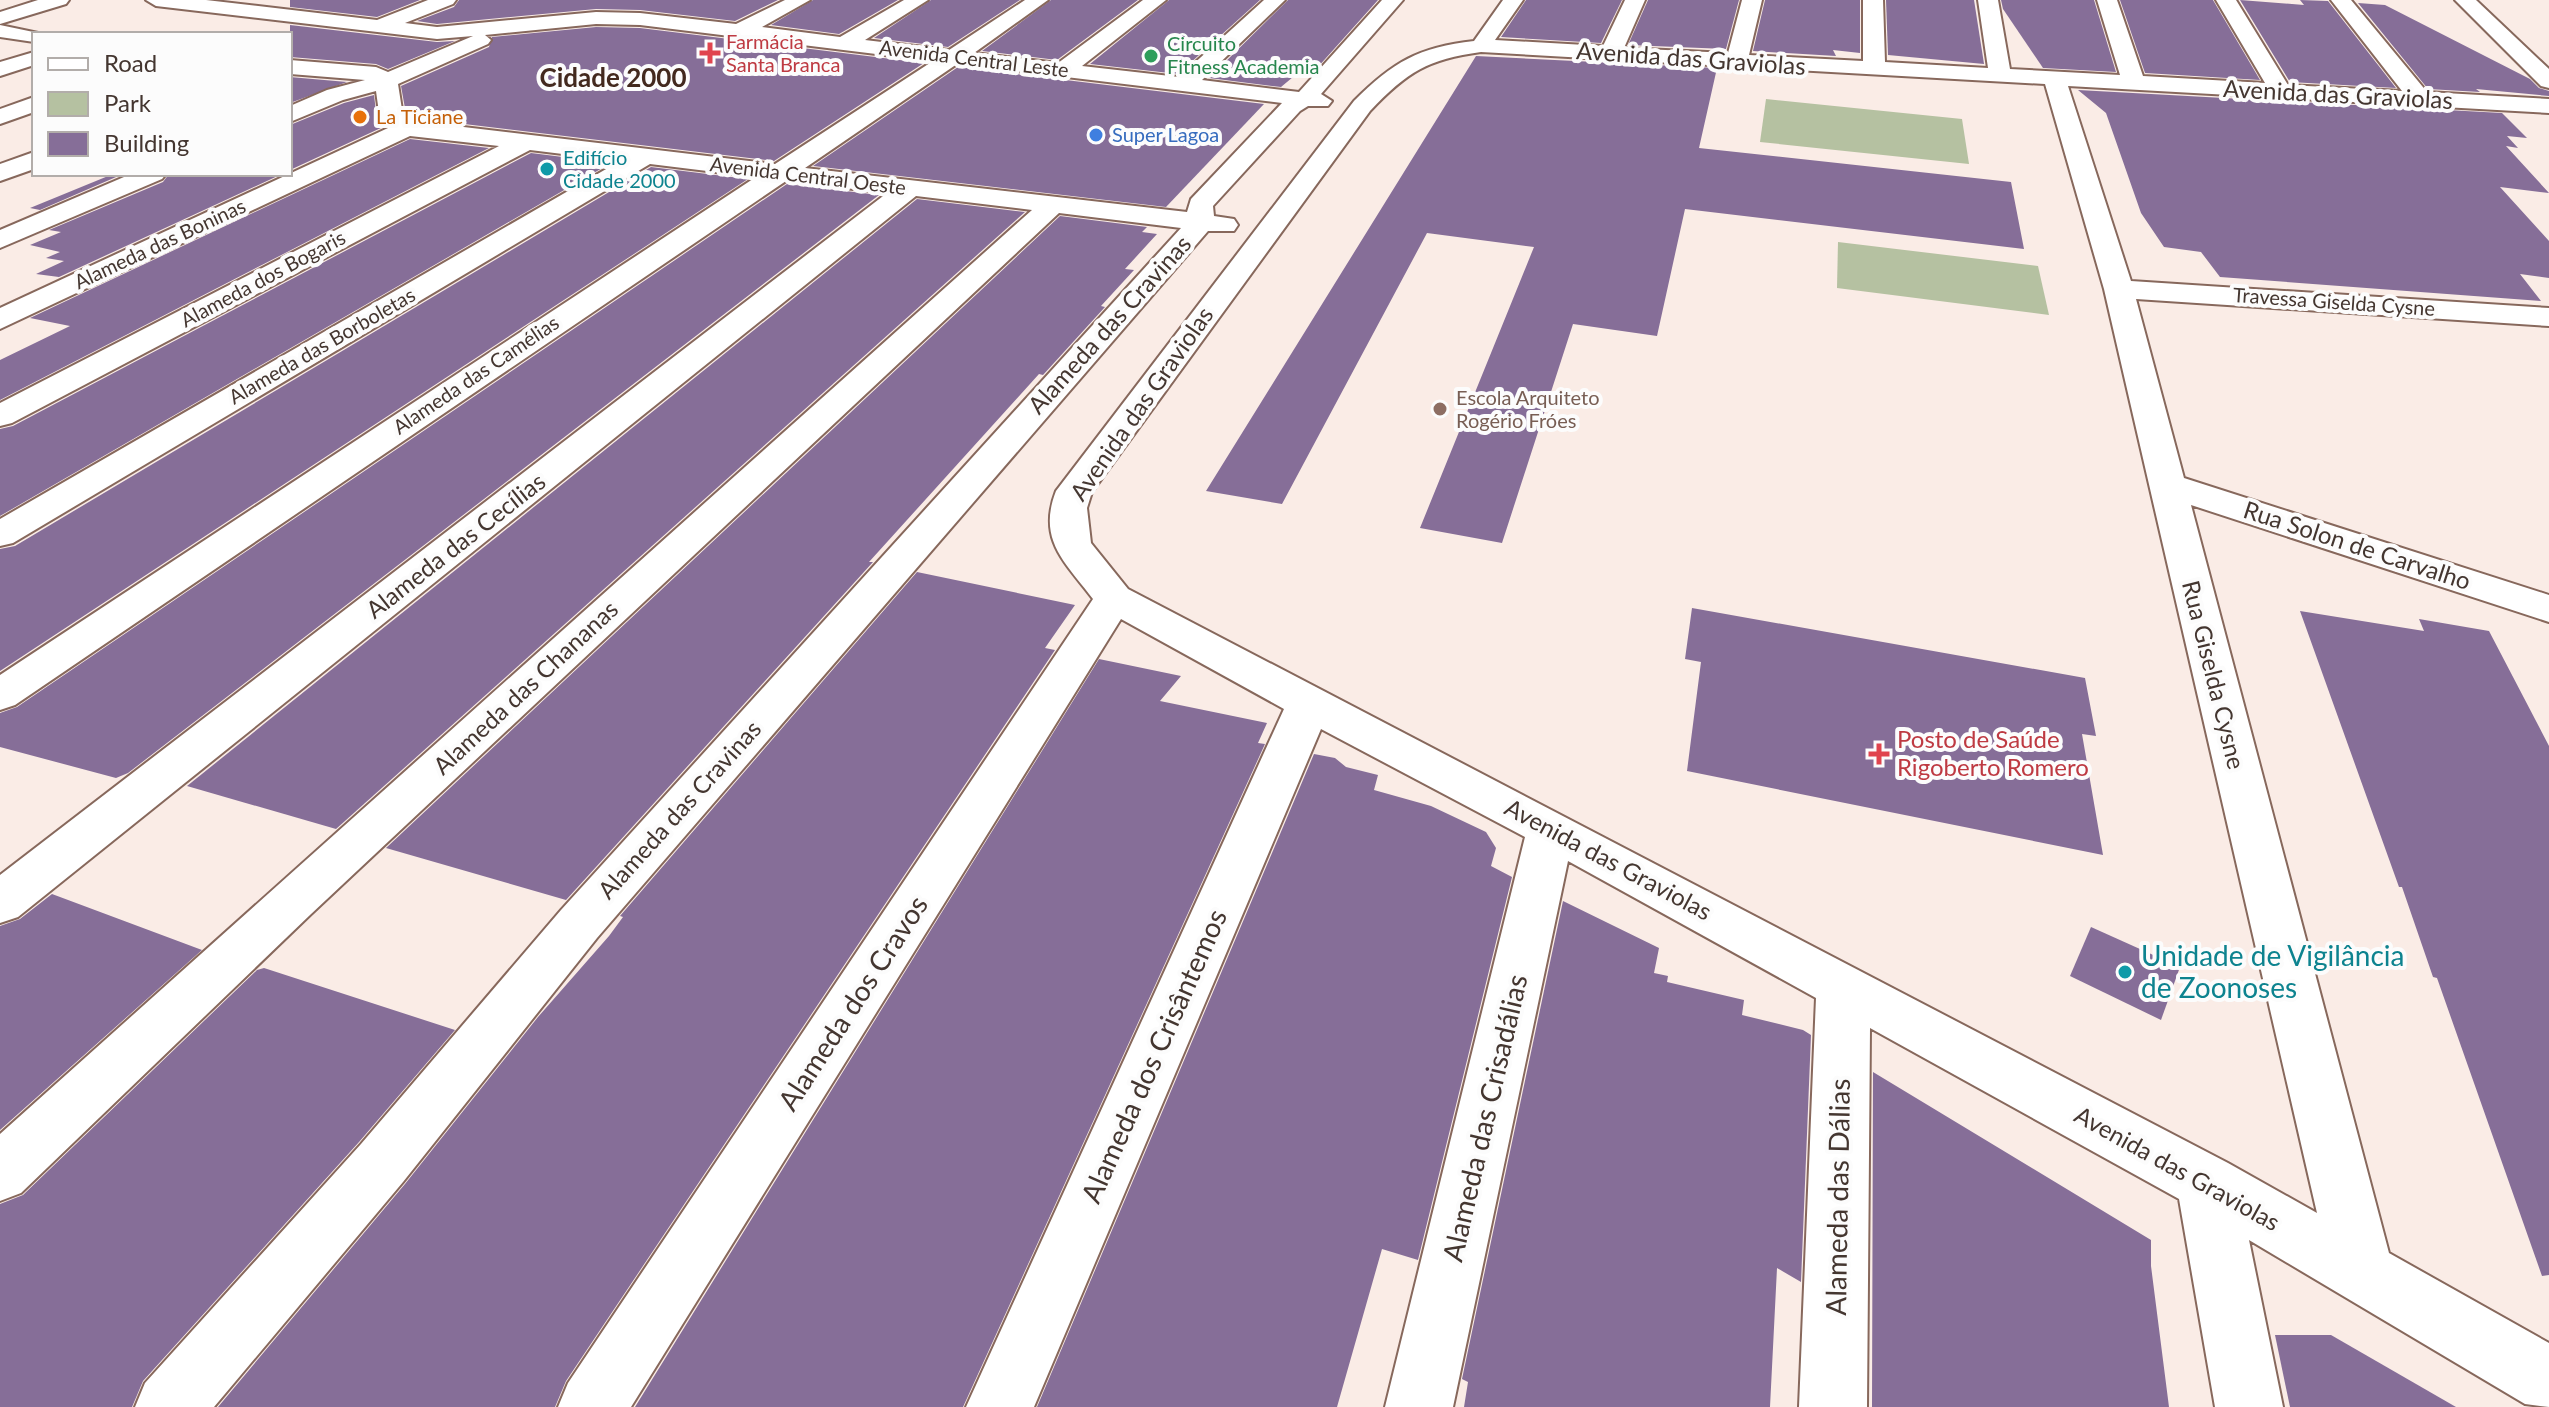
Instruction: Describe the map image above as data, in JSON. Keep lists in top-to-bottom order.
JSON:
{
  "streets": {
    "street": [
      "Avenida Central Leste",
      "Avenida das Graviolas",
      "Avenida Central Oeste",
      "Alameda das Boninas",
      "Alameda dos Bogaris",
      "Travessa Giselda Cysne",
      "Alameda das Cravinas",
      "Alameda das Borboletas",
      "Alameda das Camélias",
      "Alameda das Cecílias",
      "Rua Solon de Carvalho",
      "Rua Giselda Cysne",
      "Alameda das Chananas",
      "Alameda dos Cravos",
      "Alameda dos Crisântemos",
      "Alameda das Crisadálias",
      "Alameda das Dálias"
    ]
  },
  "crossings": [
    ["Avenida Central Leste", "Avenida das Graviolas"],
    ["Avenida Central Leste", "Alameda das Cravinas"],
    ["Avenida Central Leste", "Alameda das Camélias"],
    ["Avenida das Graviolas", "Avenida Central Oeste"],
    ["Avenida das Graviolas", "Rua Giselda Cysne"],
    ["Avenida das Graviolas", "Alameda dos Cravos"],
    ["Avenida das Graviolas", "Alameda dos Crisântemos"],
    ["Avenida das Graviolas", "Alameda das Crisadálias"],
    ["Avenida das Graviolas", "Alameda das Dálias"],
    ["Avenida Central Oeste", "Alameda das Boninas"],
    ["Avenida Central Oeste", "Alameda dos Bogaris"],
    ["Avenida Central Oeste", "Alameda das Cravinas"],
    ["Avenida Central Oeste", "Alameda das Borboletas"],
    ["Avenida Central Oeste", "Alameda das Camélias"],
    ["Avenida Central Oeste", "Alameda das Cecílias"],
    ["Avenida Central Oeste", "Alameda das Chananas"],
    ["Travessa Giselda Cysne", "Rua Giselda Cysne"],
    ["Rua Solon de Carvalho", "Rua Giselda Cysne"]
  ],
  "districts": ["Cidade 2000"],
  "places": {
    "health": ["Farmácia Santa Branca", "Posto de Saúde Rigoberto Romero"],
    "other": [
      "Circuito Fitness Academia",
      "La Ticiane",
      "Super Lagoa",
      "Edifício Cidade 2000",
      "Escola Arquiteto Rogério Fróes",
      "Unidade de Vigilância de Zoonoses"
    ]
  },
  "legend": ["Road", "Park", "Building"]
}
